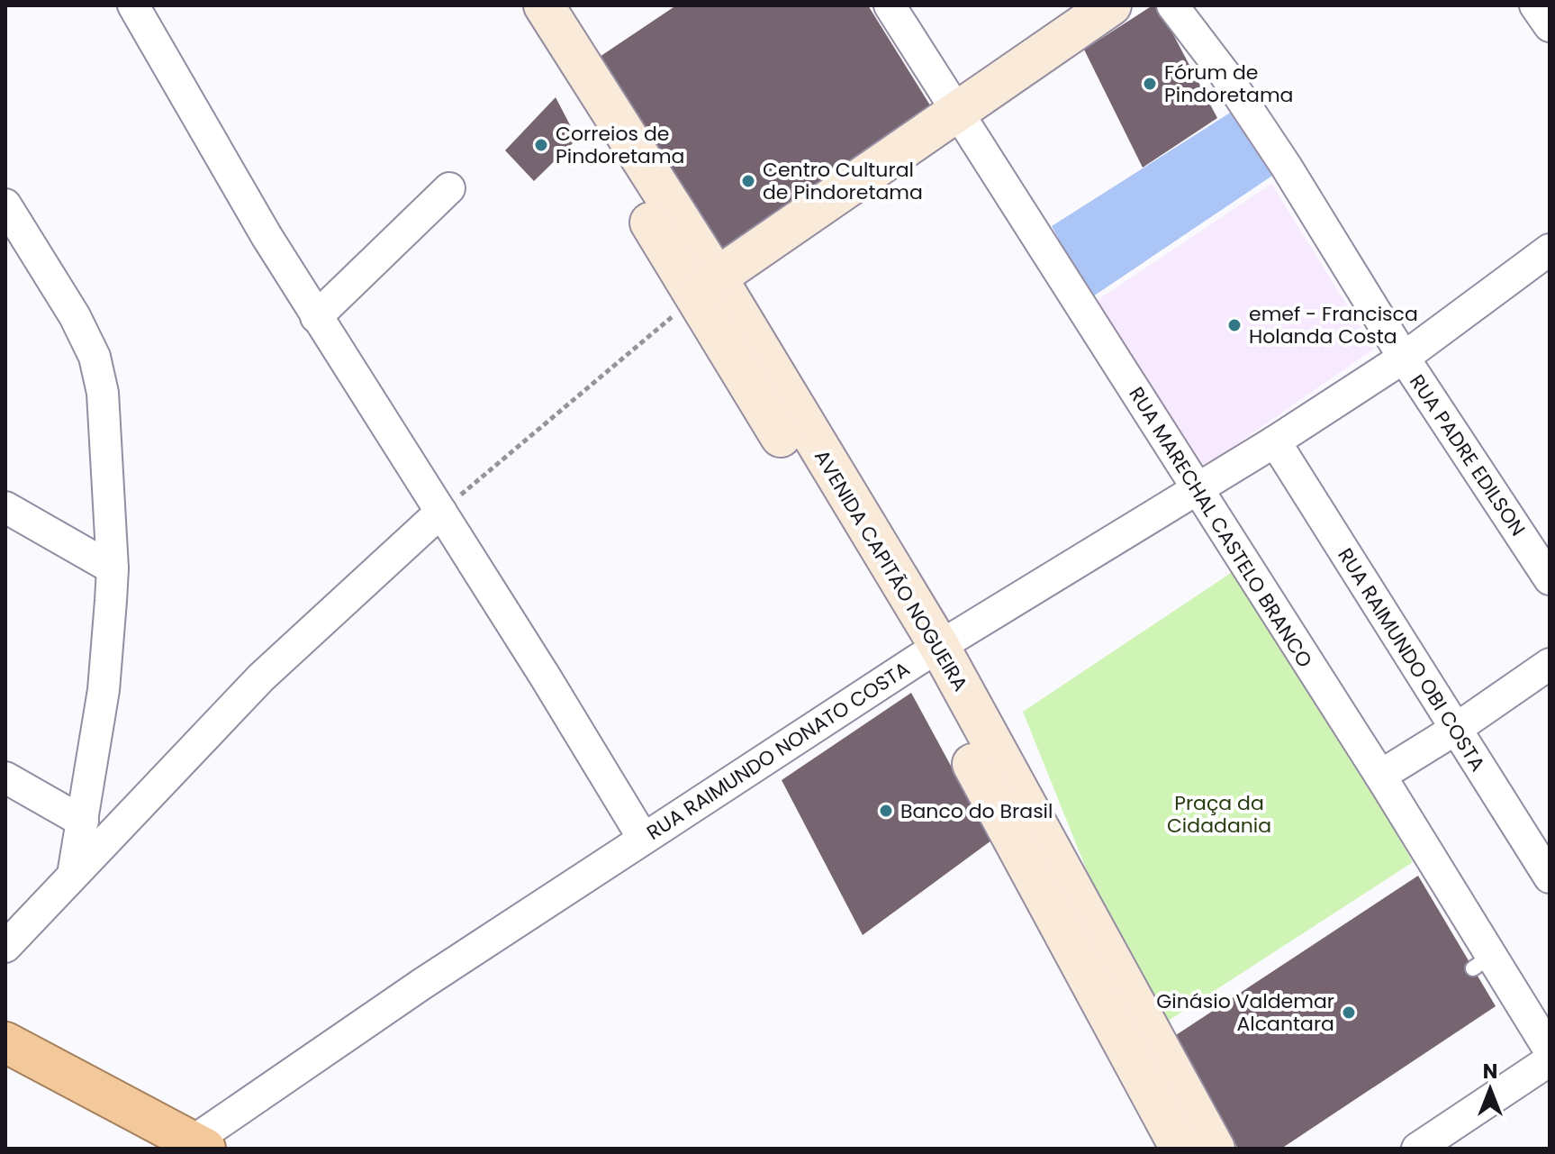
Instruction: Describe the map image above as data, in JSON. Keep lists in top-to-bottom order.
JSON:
{
  "streets": {
    "main road": ["AVENIDA CAPITÃO NOGUEIRA"],
    "street": [
      "RUA PADRE EDILSON",
      "RUA MARECHAL CASTELO BRANCO",
      "RUA RAIMUNDO OBI COSTA",
      "RUA RAIMUNDO NONATO COSTA"
    ]
  },
  "crossings": [
    ["RUA PADRE EDILSON", "RUA RAIMUNDO NONATO COSTA"],
    ["RUA MARECHAL CASTELO BRANCO", "RUA RAIMUNDO NONATO COSTA"],
    ["AVENIDA CAPITÃO NOGUEIRA", "RUA RAIMUNDO NONATO COSTA"],
    ["RUA RAIMUNDO OBI COSTA", "RUA RAIMUNDO NONATO COSTA"]
  ],
  "parks": ["Praça da Cidadania"],
  "places": [
    "Fórum de Pindoretama",
    "Correios de Pindoretama",
    "Centro Cultural de Pindoretama",
    "emef - Francisca Holanda Costa",
    "Banco do Brasil",
    "Ginásio Valdemar Alcantara"
  ],
  "north": "top"
}
